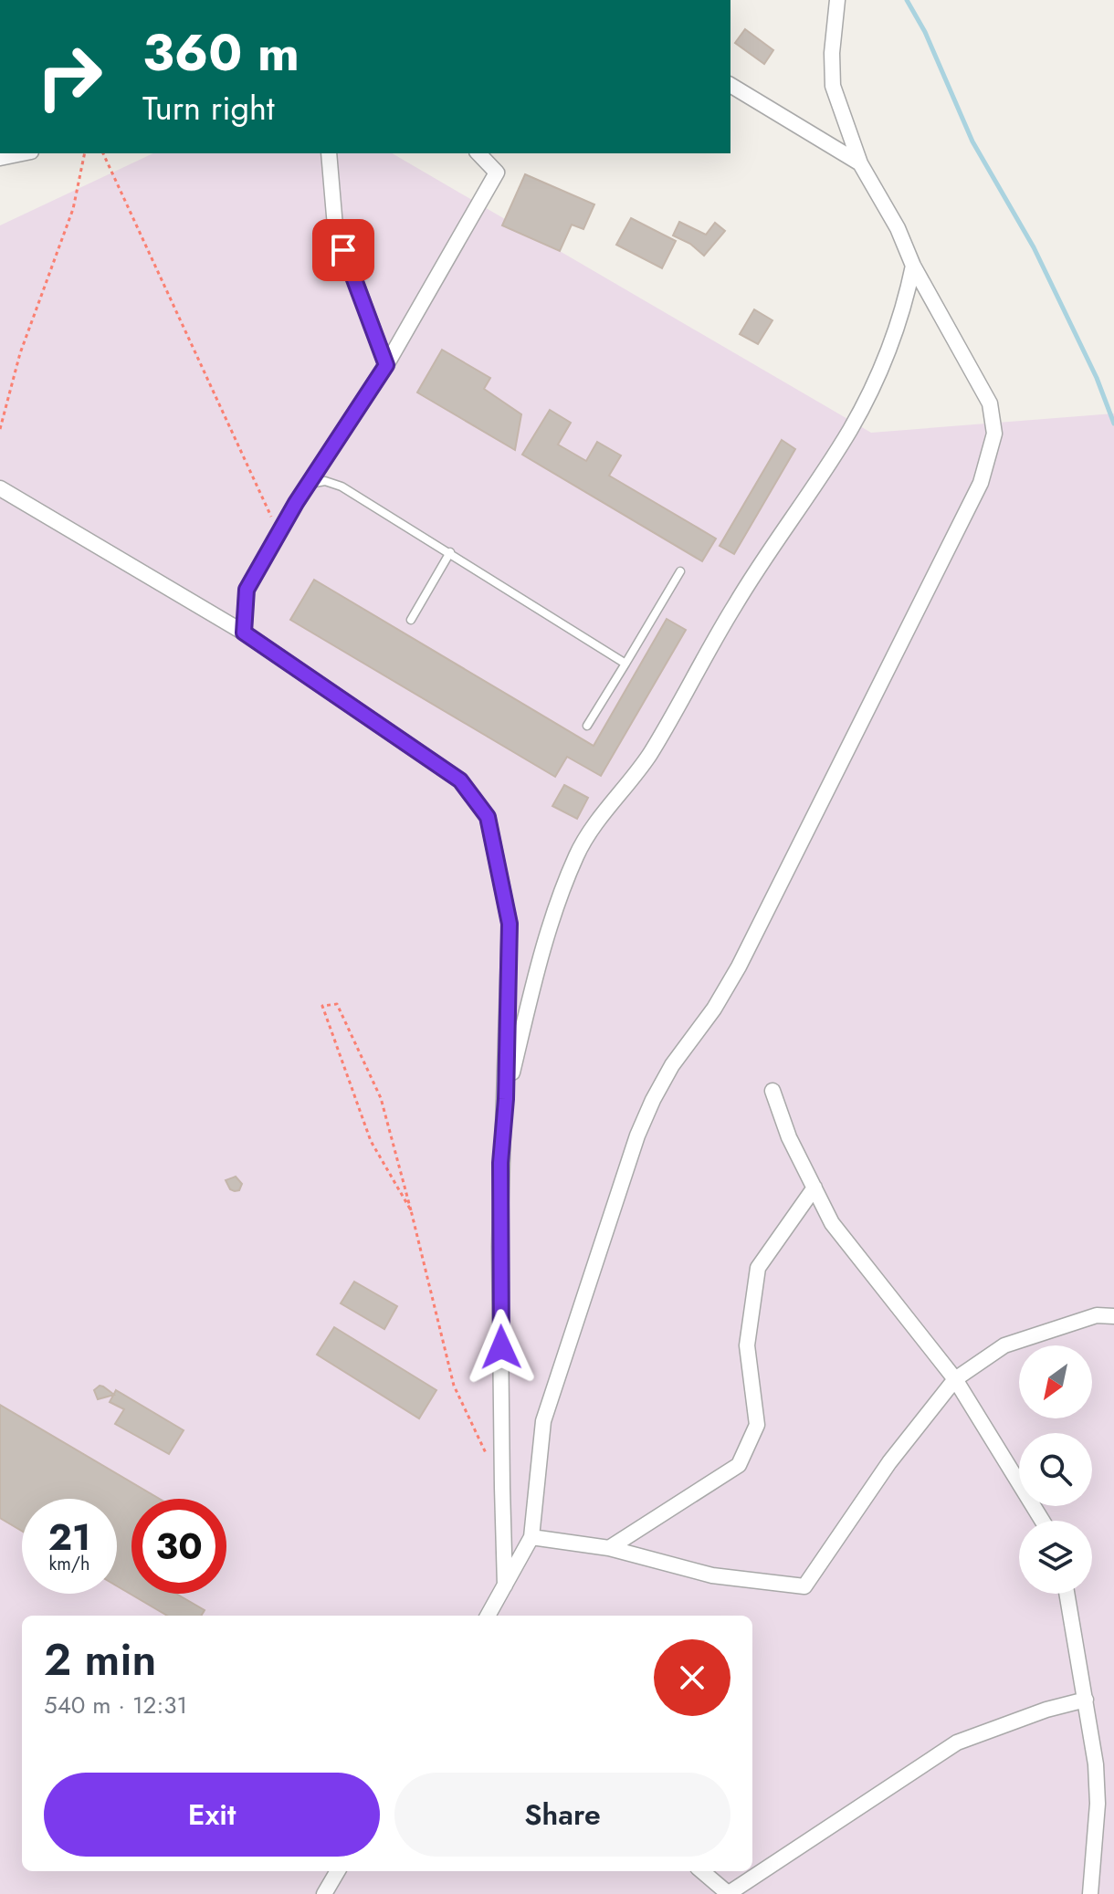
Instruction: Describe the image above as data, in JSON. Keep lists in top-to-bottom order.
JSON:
{
  "north": "bottom left",
  "page": {
    "turn": ["360 m", "Turn right"],
    "speed": "21 km/h",
    "limit": "30",
    "heading": ["2 min", "540 m · 12:31"],
    "buttons": ["Exit", "Share"]
  }
}
